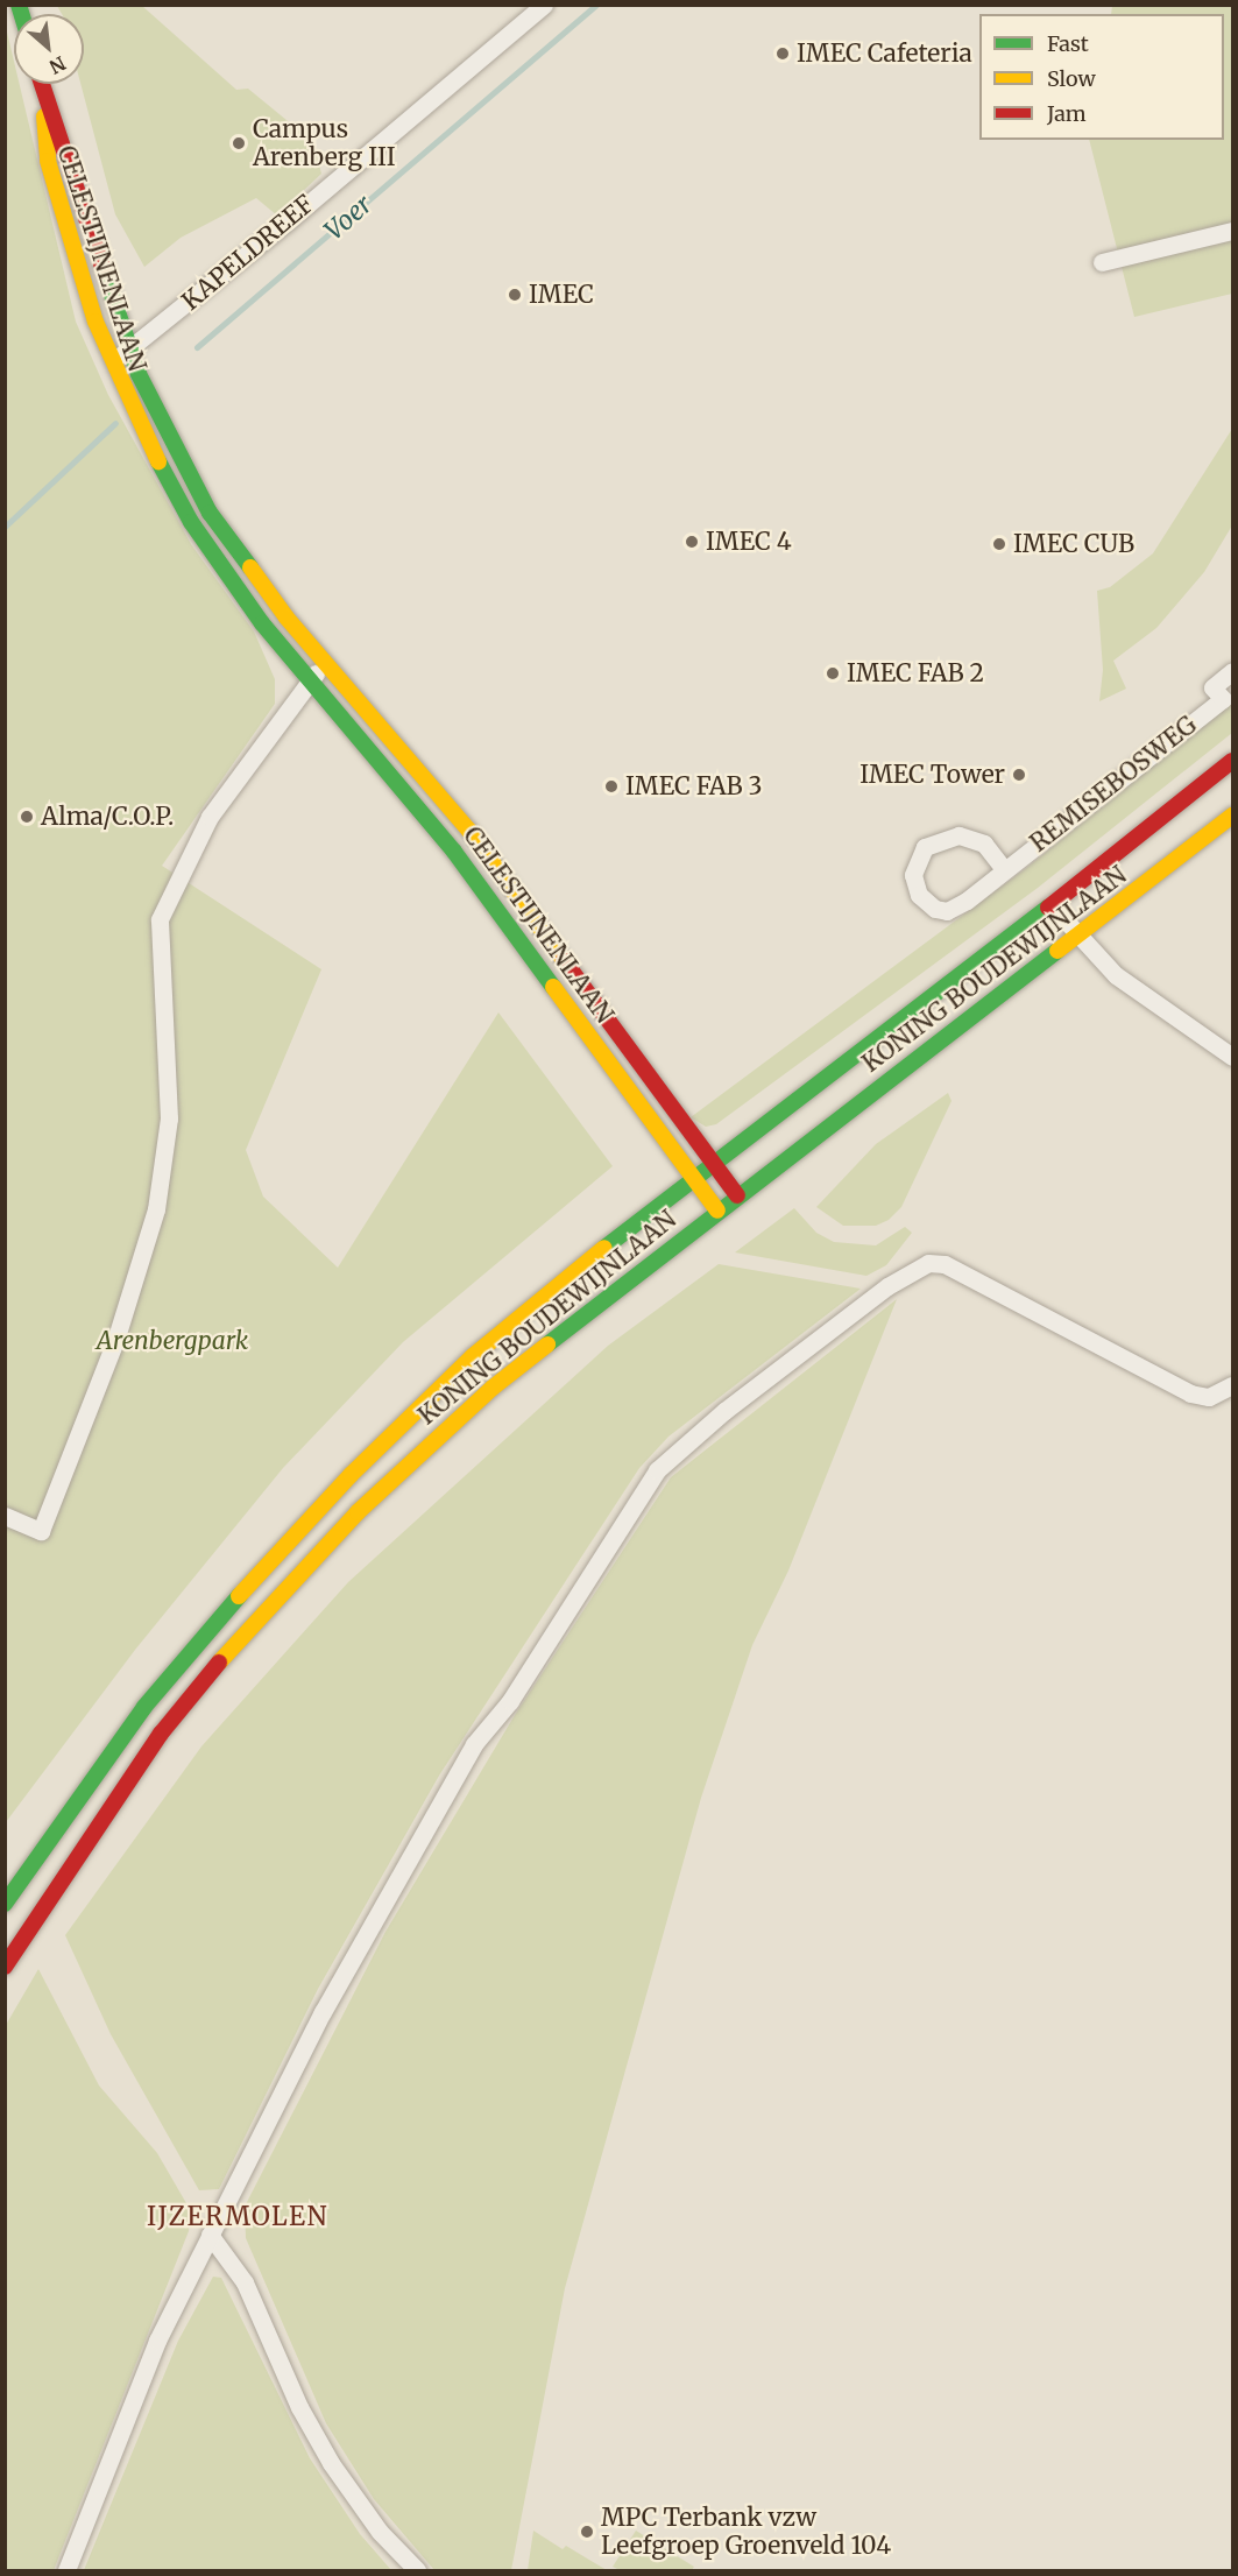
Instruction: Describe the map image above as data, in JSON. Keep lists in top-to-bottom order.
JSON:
{
  "streets": {
    "main road": ["CELESTIJNENLAAN", "KONING BOUDEWIJNLAAN"],
    "street": ["KAPELDREEF", "REMISEBOSWEG"]
  },
  "crossings": [
    ["KAPELDREEF", "CELESTIJNENLAAN"],
    ["CELESTIJNENLAAN", "KONING BOUDEWIJNLAAN"]
  ],
  "districts": ["IJZERMOLEN"],
  "water": ["Voer"],
  "parks": ["Arenbergpark"],
  "places": [
    "IMEC Cafeteria",
    "Campus Arenberg III",
    "IMEC",
    "IMEC 4",
    "IMEC CUB",
    "IMEC FAB 2",
    "IMEC Tower",
    "IMEC FAB 3",
    "Alma/C.O.P.",
    "MPC Terbank vzw Leefgroep Groenveld 104"
  ],
  "legend": ["Fast", "Slow", "Jam"],
  "north": "bottom right"
}
